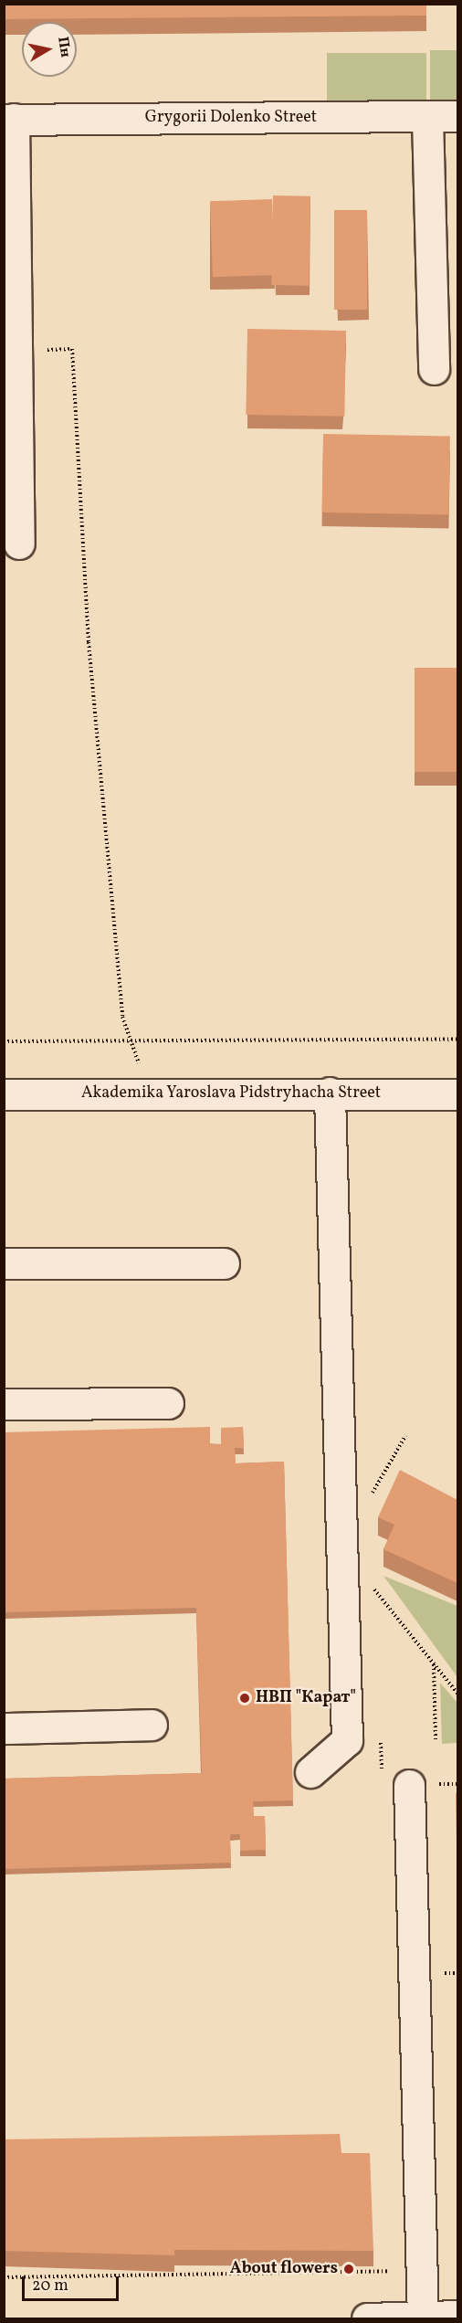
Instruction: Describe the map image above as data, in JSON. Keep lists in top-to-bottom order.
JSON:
{
  "streets": {
    "street": ["Grygorii Dolenko Street", "Akademika Yaroslava Pidstryhacha Street"]
  },
  "places": ["НВП \"Карат\"", "About flowers"],
  "scale_bar": "20 m",
  "north": "right"
}
